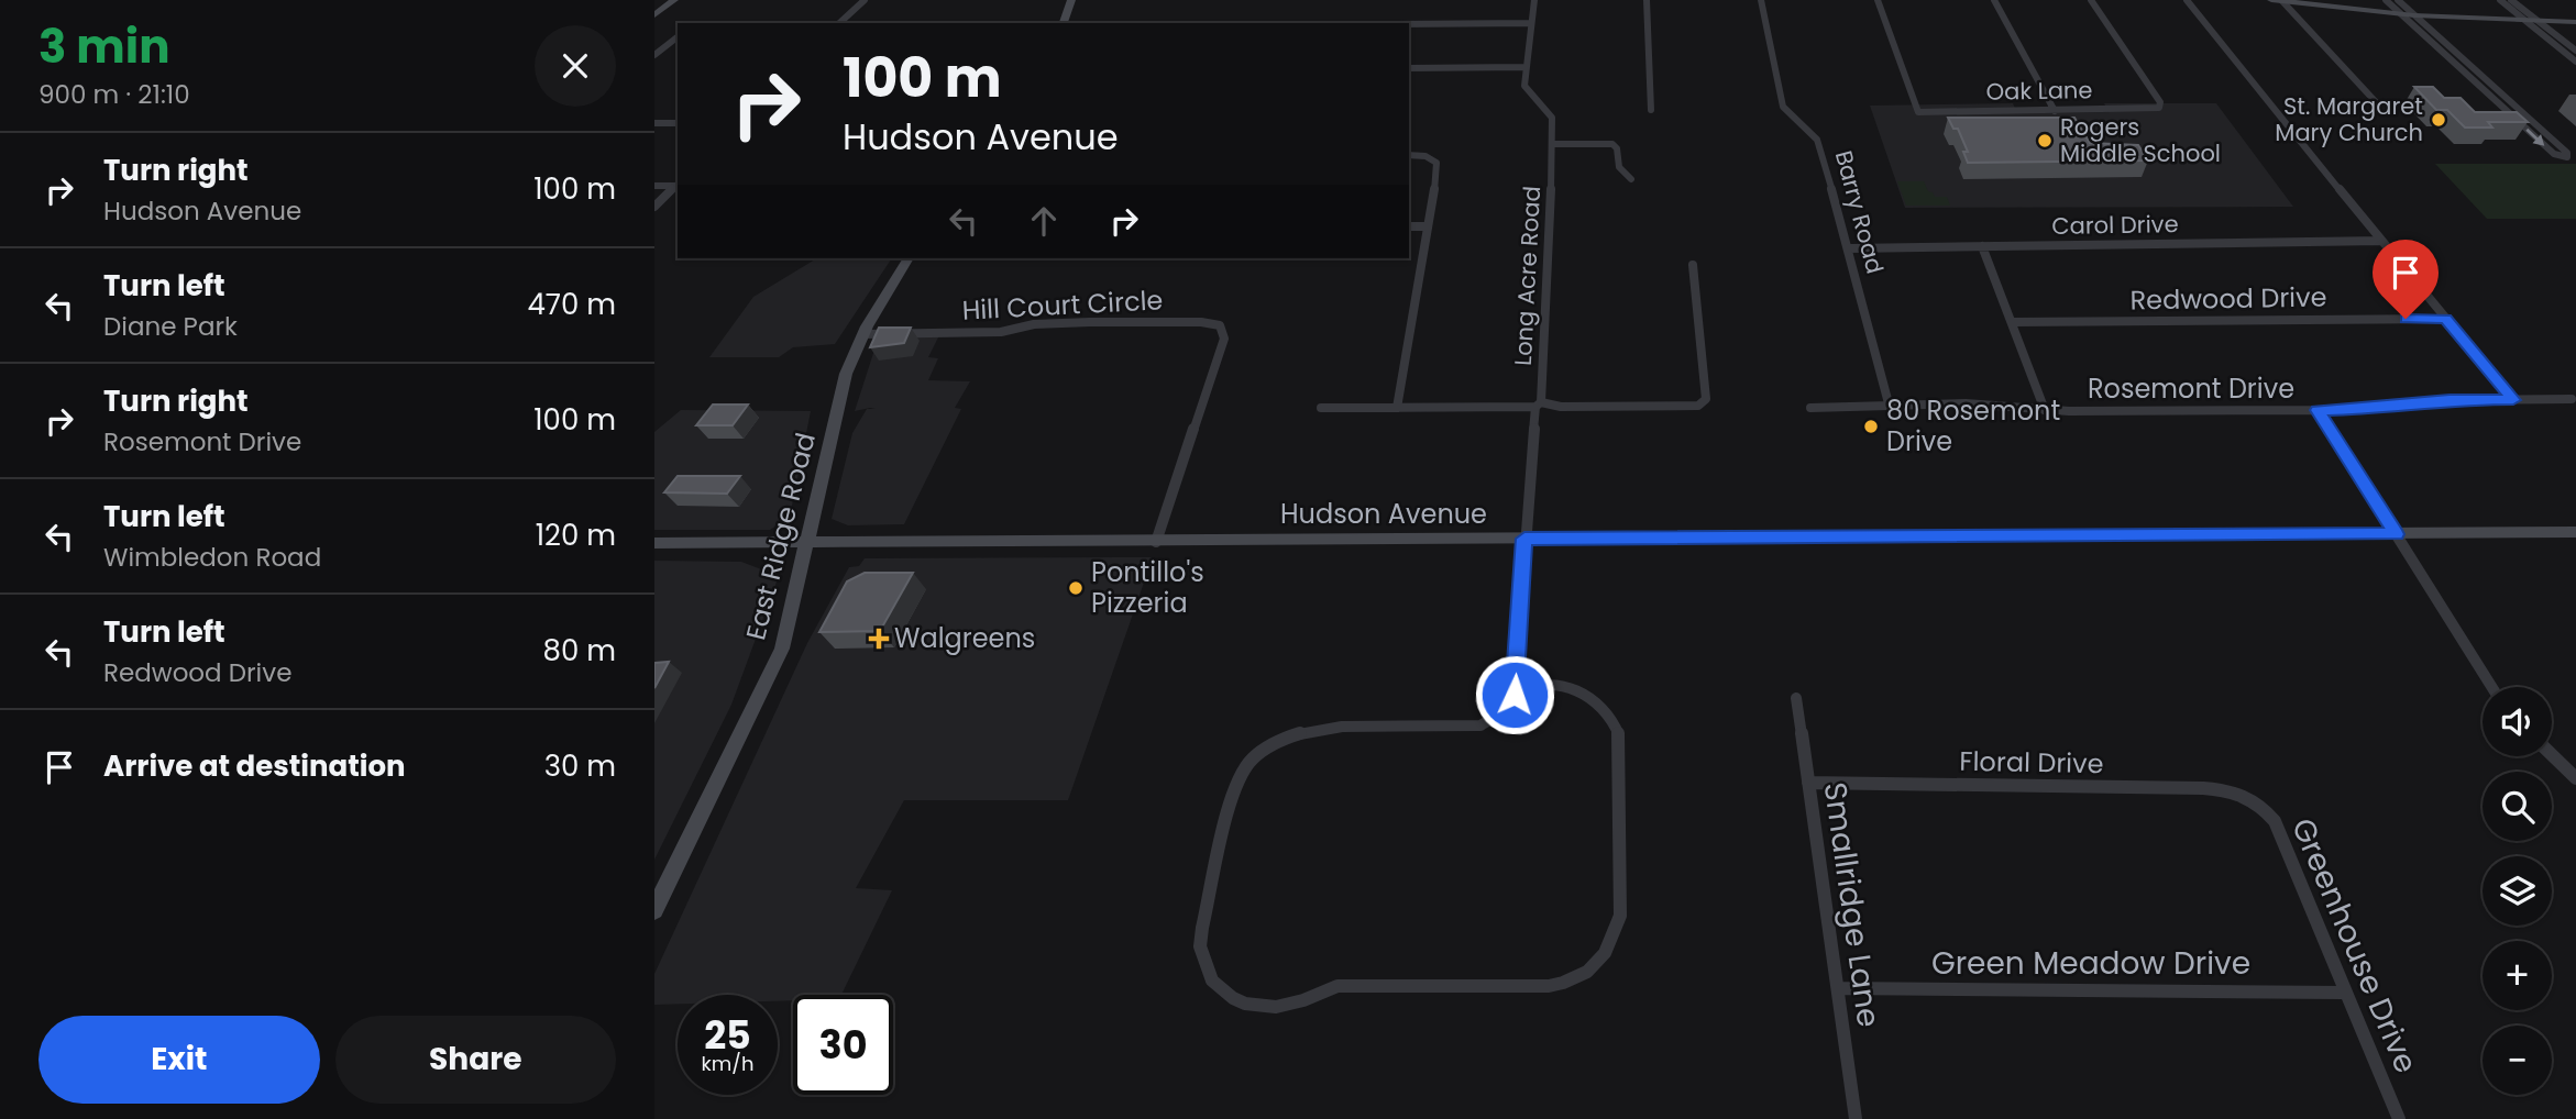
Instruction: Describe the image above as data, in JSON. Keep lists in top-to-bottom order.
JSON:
{
  "streets": {
    "main road": ["Hudson Avenue", "East Ridge Road"],
    "street": [
      "Oak Lane",
      "Barry Road",
      "Carol Drive",
      "Long Acre Road",
      "Redwood Drive",
      "Hill Court Circle",
      "Rosemont Drive",
      "Floral Drive",
      "Smallridge Lane",
      "Greenhouse Drive",
      "Green Meadow Drive"
    ]
  },
  "crossings": [
    ["Barry Road", "Carol Drive"],
    ["Barry Road", "Rosemont Drive"],
    ["Long Acre Road", "Hudson Avenue"],
    ["Hill Court Circle", "Hudson Avenue"],
    ["Hill Court Circle", "East Ridge Road"],
    ["Hudson Avenue", "East Ridge Road"],
    ["Floral Drive", "Smallridge Lane"],
    ["Floral Drive", "Greenhouse Drive"],
    ["Smallridge Lane", "Green Meadow Drive"],
    ["Greenhouse Drive", "Green Meadow Drive"]
  ],
  "places": {
    "other": [
      "St. Margaret Mary Church",
      "Rogers Middle School",
      "80 Rosemont Drive",
      "Pontillo's Pizzeria"
    ],
    "health": ["Walgreens"]
  },
  "page": {
    "heading": ["3 min", "900 m · 21:10"],
    "turn": ["100 m", "Hudson Avenue"],
    "list": [
      {
        "name": "Turn right",
        "note": "Hudson Avenue",
        "value": "100 m"
      },
      {
        "name": "Turn left",
        "note": "Diane Park",
        "value": "470 m"
      },
      {
        "name": "Turn right",
        "note": "Rosemont Drive",
        "value": "100 m"
      },
      {
        "name": "Turn left",
        "note": "Wimbledon Road",
        "value": "120 m"
      },
      {
        "name": "Turn left",
        "note": "Redwood Drive",
        "value": "80 m"
      },
      {
        "name": "Arrive at destination",
        "value": "30 m"
      }
    ],
    "map_buttons": ["+", "−"],
    "speed": "25 km/h",
    "limit": "30",
    "buttons": ["Exit", "Share"]
  }
}
